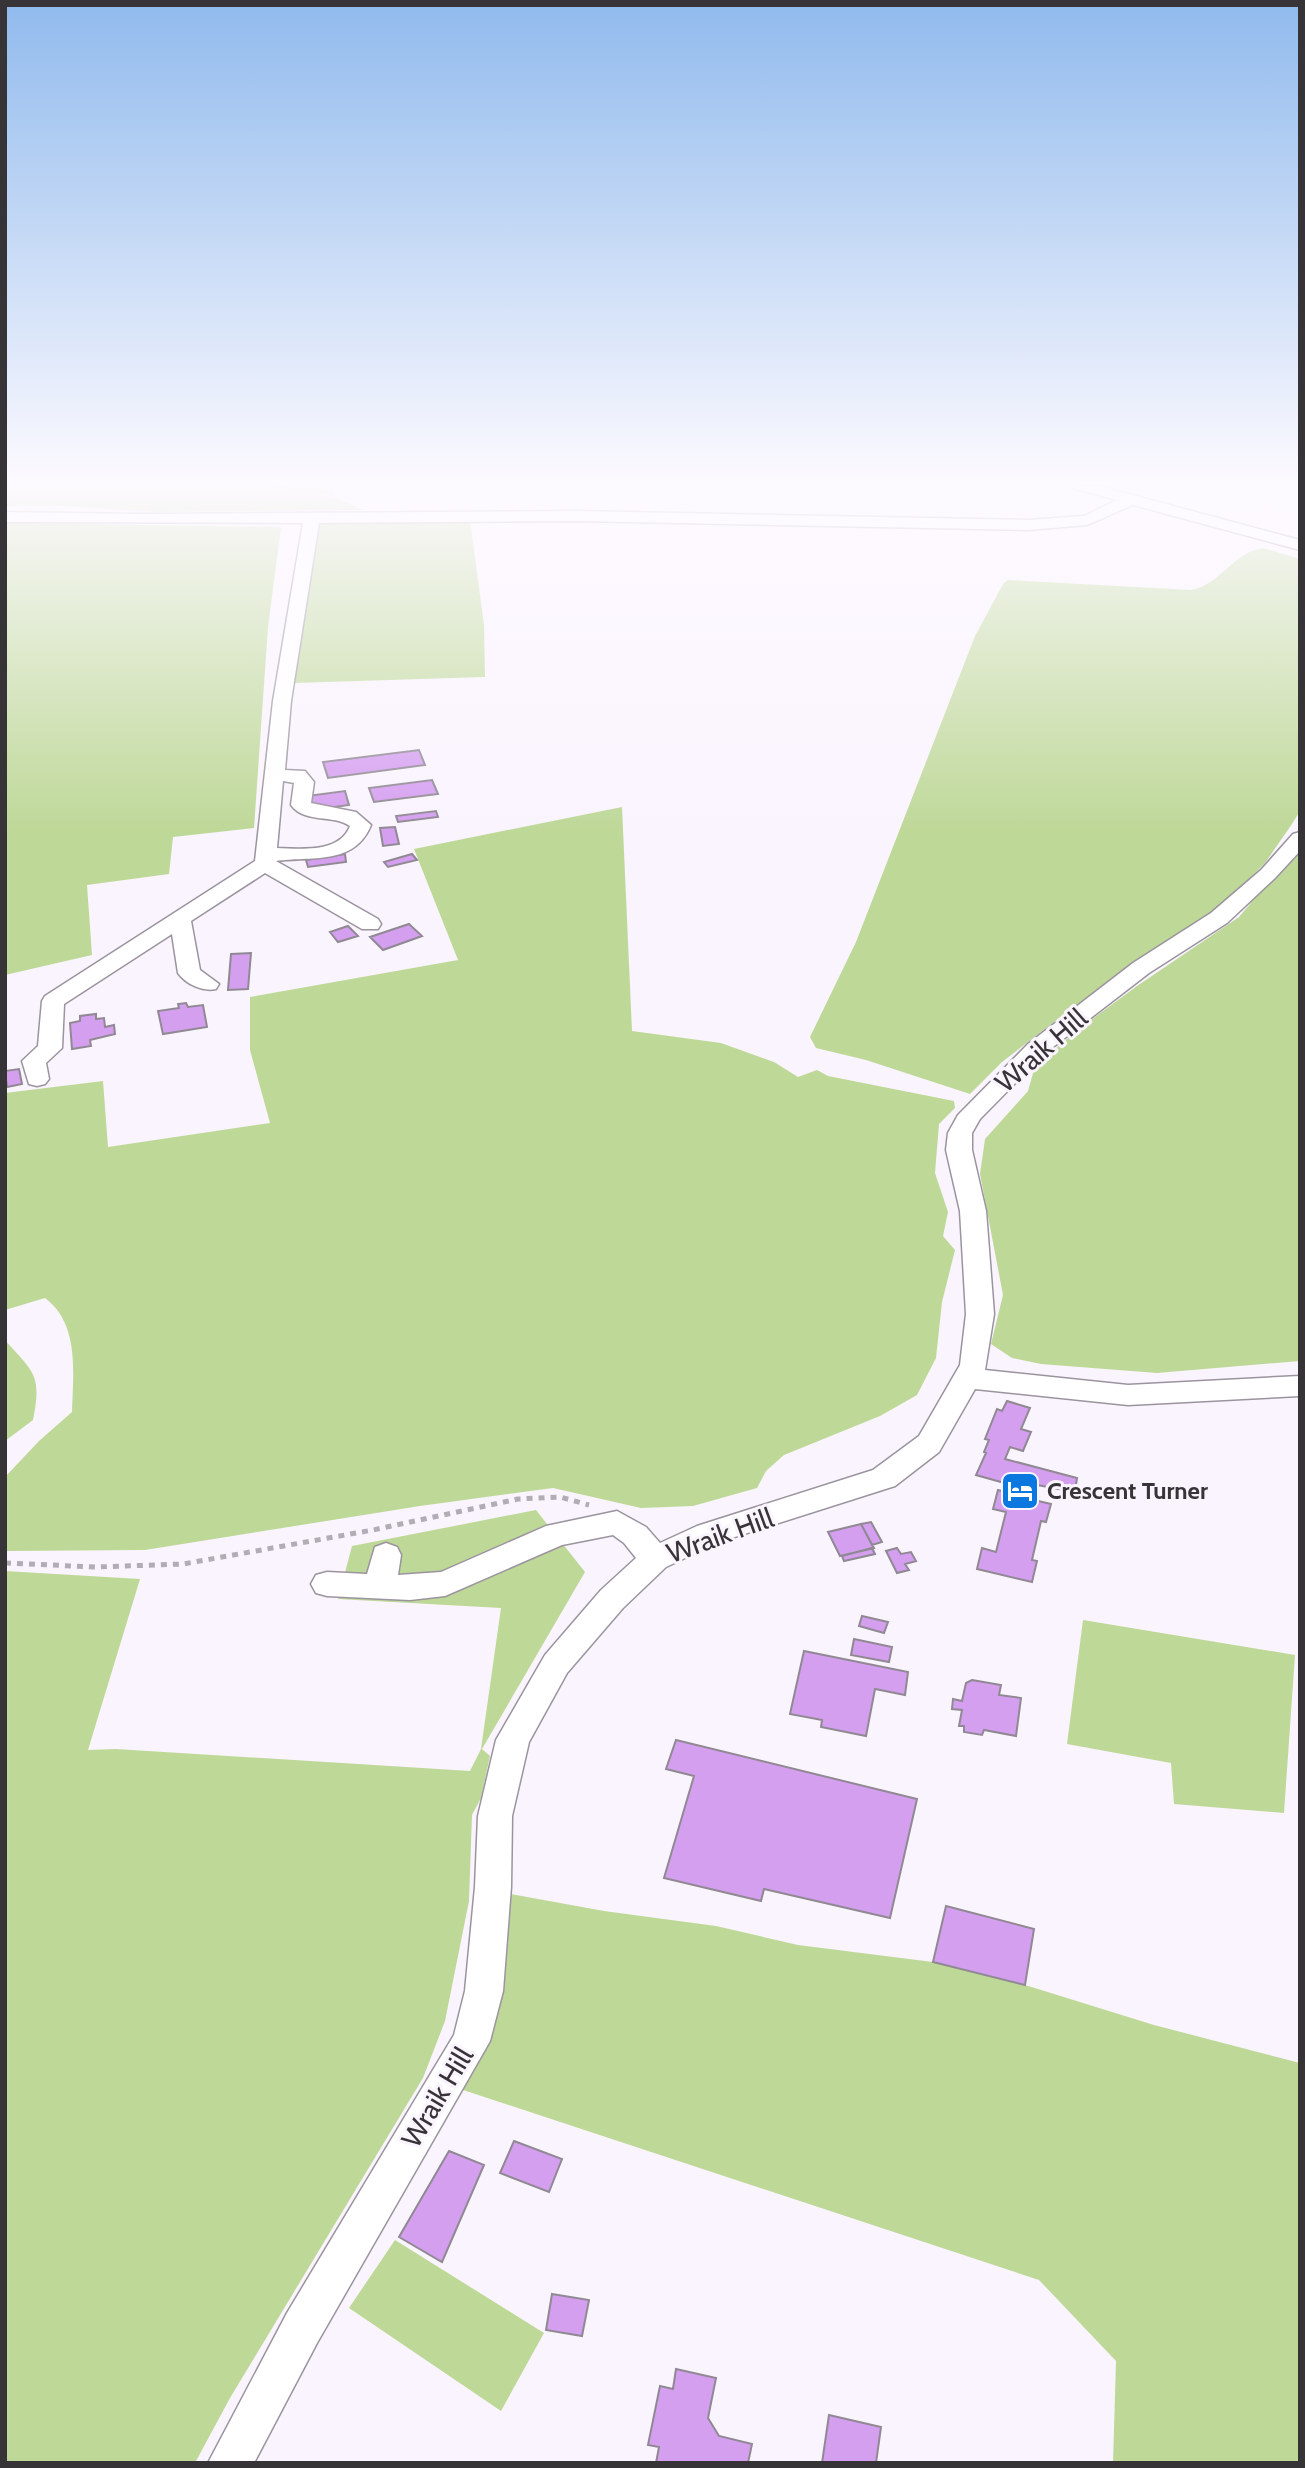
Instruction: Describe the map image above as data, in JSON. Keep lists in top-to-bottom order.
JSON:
{
  "streets": {
    "street": ["Wraik Hill"]
  },
  "places": {
    "hotel": ["Crescent Turner"]
  }
}
